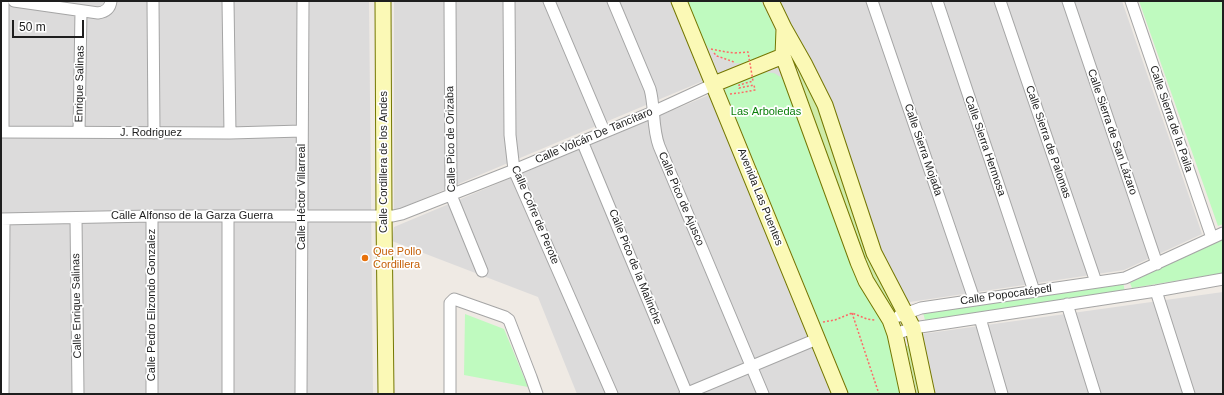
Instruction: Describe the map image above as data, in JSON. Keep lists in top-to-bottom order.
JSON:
{
  "streets": {
    "street": [
      "Enrique Salinas",
      "Calle Sierra de la Paila",
      "Calle Sierra de San Lázaro",
      "J. Rodriguez",
      "Calle Volcán De Tancítaro",
      "Calle Pico de Orizaba",
      "Calle Sierra de Palomas",
      "Calle Sierra Hermosa",
      "Calle Sierra Mojada",
      "Calle Cordillera de los Andes",
      "Calle Héctor Villarreal",
      "Avenida Las Puentes",
      "Calle Pico de Ajusco",
      "Calle Cofre de Perote",
      "Calle Alfonso de la Garza Guerra",
      "Calle Pico de la Malinche",
      "Calle Popocatépetl",
      "Calle Pedro Elizondo Gonzalez",
      "Calle Enrique Salinas"
    ]
  },
  "crossings": [
    ["Enrique Salinas", "J. Rodriguez"],
    ["Calle Sierra de la Paila", "Calle Popocatépetl"],
    ["Calle Sierra de San Lázaro", "Calle Popocatépetl"],
    ["J. Rodriguez", "Calle Héctor Villarreal"],
    ["Calle Volcán De Tancítaro", "Calle Pico de Orizaba"],
    ["Calle Volcán De Tancítaro", "Calle Cordillera de los Andes"],
    ["Calle Volcán De Tancítaro", "Avenida Las Puentes"],
    ["Calle Volcán De Tancítaro", "Calle Pico de Ajusco"],
    ["Calle Volcán De Tancítaro", "Calle Cofre de Perote"],
    ["Calle Volcán De Tancítaro", "Calle Alfonso de la Garza Guerra"],
    ["Calle Volcán De Tancítaro", "Calle Pico de la Malinche"],
    ["Calle Sierra de Palomas", "Calle Popocatépetl"],
    ["Calle Sierra Hermosa", "Calle Popocatépetl"],
    ["Calle Sierra Mojada", "Calle Popocatépetl"],
    ["Calle Cordillera de los Andes", "Calle Alfonso de la Garza Guerra"],
    ["Calle Héctor Villarreal", "Calle Alfonso de la Garza Guerra"],
    ["Calle Alfonso de la Garza Guerra", "Calle Pedro Elizondo Gonzalez"],
    ["Calle Alfonso de la Garza Guerra", "Calle Enrique Salinas"]
  ],
  "parks": ["Las Arboledas"],
  "places": ["Que Pollo Cordillera"],
  "scale_bar": "50 m"
}
